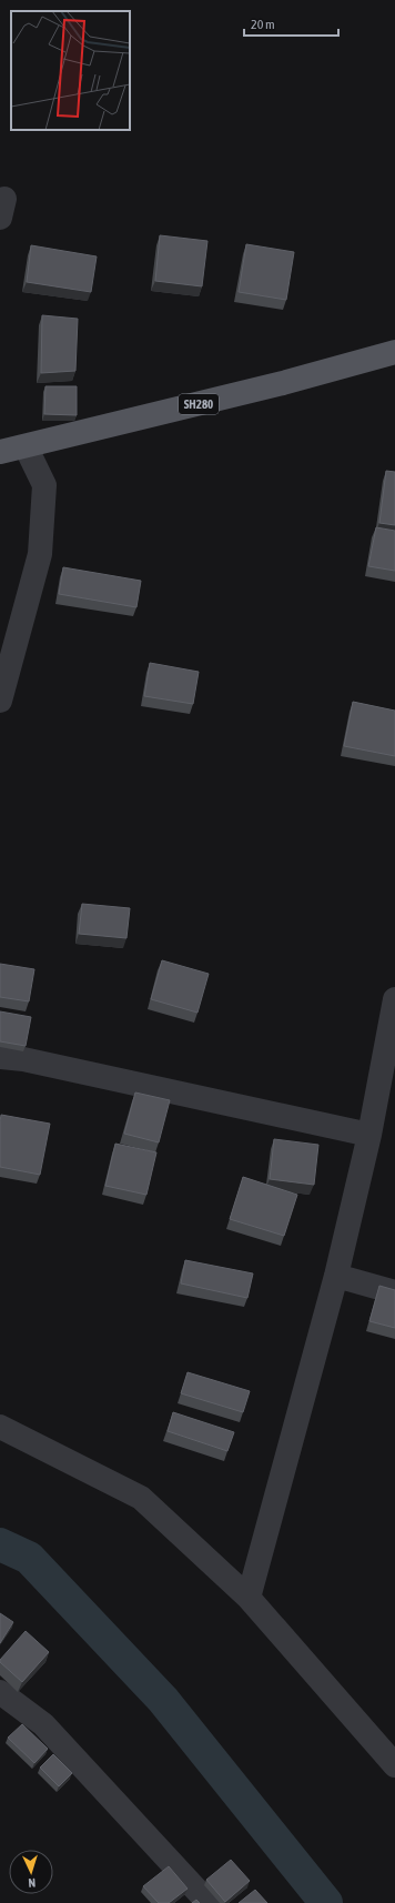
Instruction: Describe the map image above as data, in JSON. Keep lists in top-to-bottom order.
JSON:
{
  "streets": {
    "main road": ["SH280"]
  },
  "scale_bar": "20 m",
  "north": "bottom"
}
